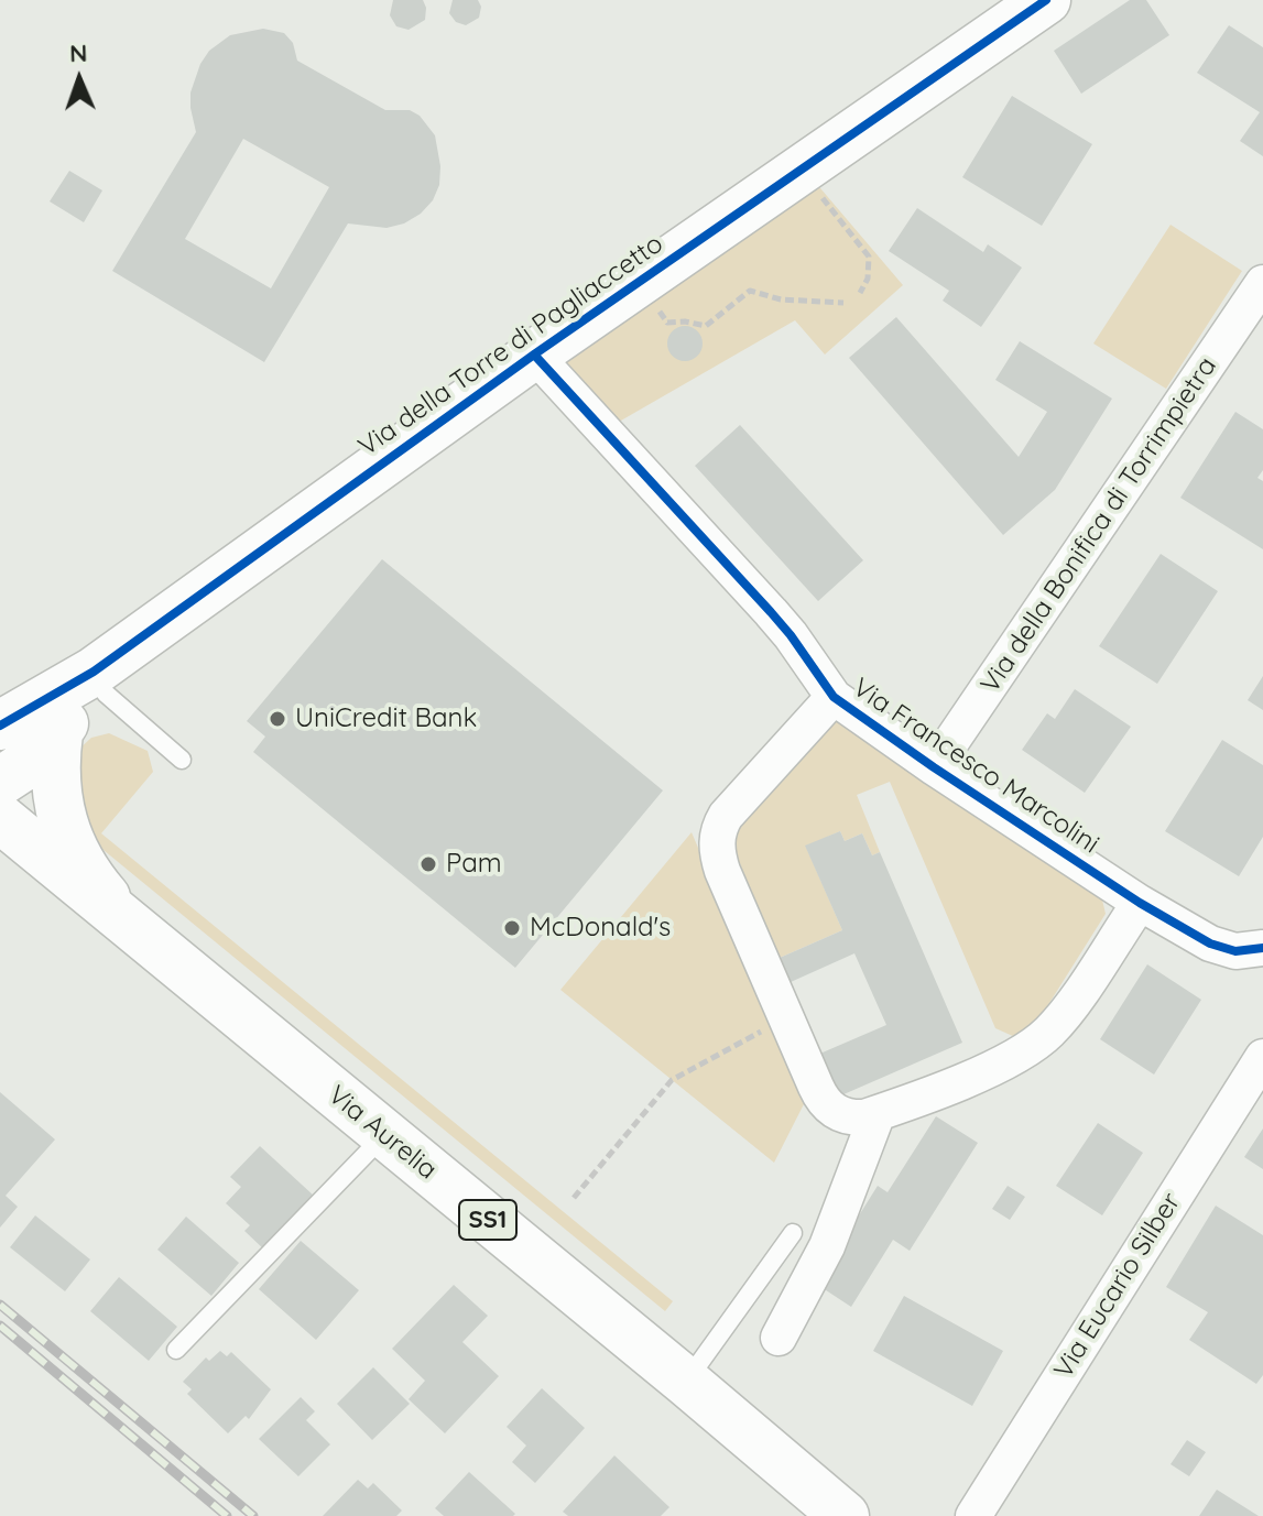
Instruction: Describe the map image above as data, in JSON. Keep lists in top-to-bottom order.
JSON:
{
  "streets": {
    "street": [
      "Via della Torre di Pagliaccetto",
      "Via della Bonifica di Torrimpietra",
      "Via Francesco Marcolini",
      "Via Aurelia",
      "SS1",
      "Via Eucario Silber"
    ]
  },
  "crossings": [
    ["Via della Torre di Pagliaccetto", "Via Francesco Marcolini"],
    ["Via della Torre di Pagliaccetto", "Via Aurelia"],
    ["Via della Bonifica di Torrimpietra", "Via Francesco Marcolini"]
  ],
  "places": ["UniCredit Bank", "Pam", "McDonald's"],
  "north": "top"
}
